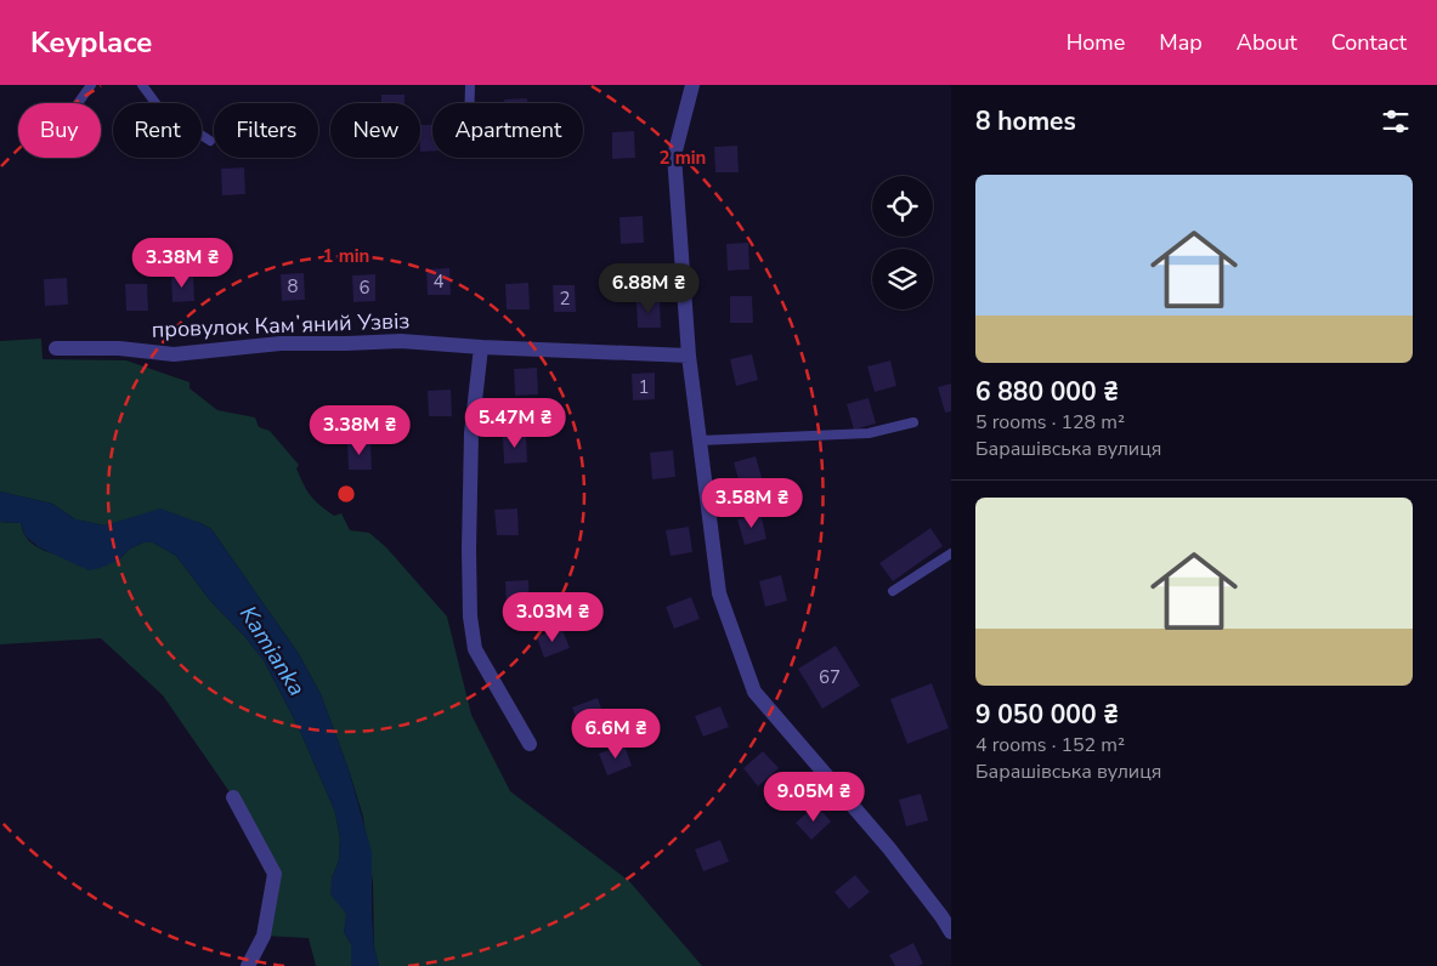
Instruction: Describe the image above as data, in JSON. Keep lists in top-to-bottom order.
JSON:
{
  "streets": {
    "street": ["провулок Камʼяний Узвіз"]
  },
  "water": ["Kamianka"],
  "house_numbers": [
    "4",
    "8",
    "6",
    "2",
    "1",
    "67"
  ],
  "page": {
    "header": "Keyplace",
    "nav": [
      "Home",
      "Map",
      "About",
      "Contact"
    ],
    "heading": "8 homes",
    "chip": [
      "Buy",
      "Rent",
      "Filters",
      "New",
      "Apartment"
    ],
    "list": [
      {
        "name": "6 880 000 ₴",
        "note": "5 rooms · 128 m² · Барашівська вулиця"
      },
      {
        "name": "9 050 000 ₴",
        "note": "4 rooms · 152 m² · Барашівська вулиця"
      }
    ],
    "price": [
      "3.38M ₴",
      "6.88M ₴",
      "5.47M ₴",
      "3.38M ₴",
      "3.58M ₴",
      "3.03M ₴",
      "6.6M ₴",
      "9.05M ₴"
    ]
  },
  "rings": ["2 min", "1 min"]
}
